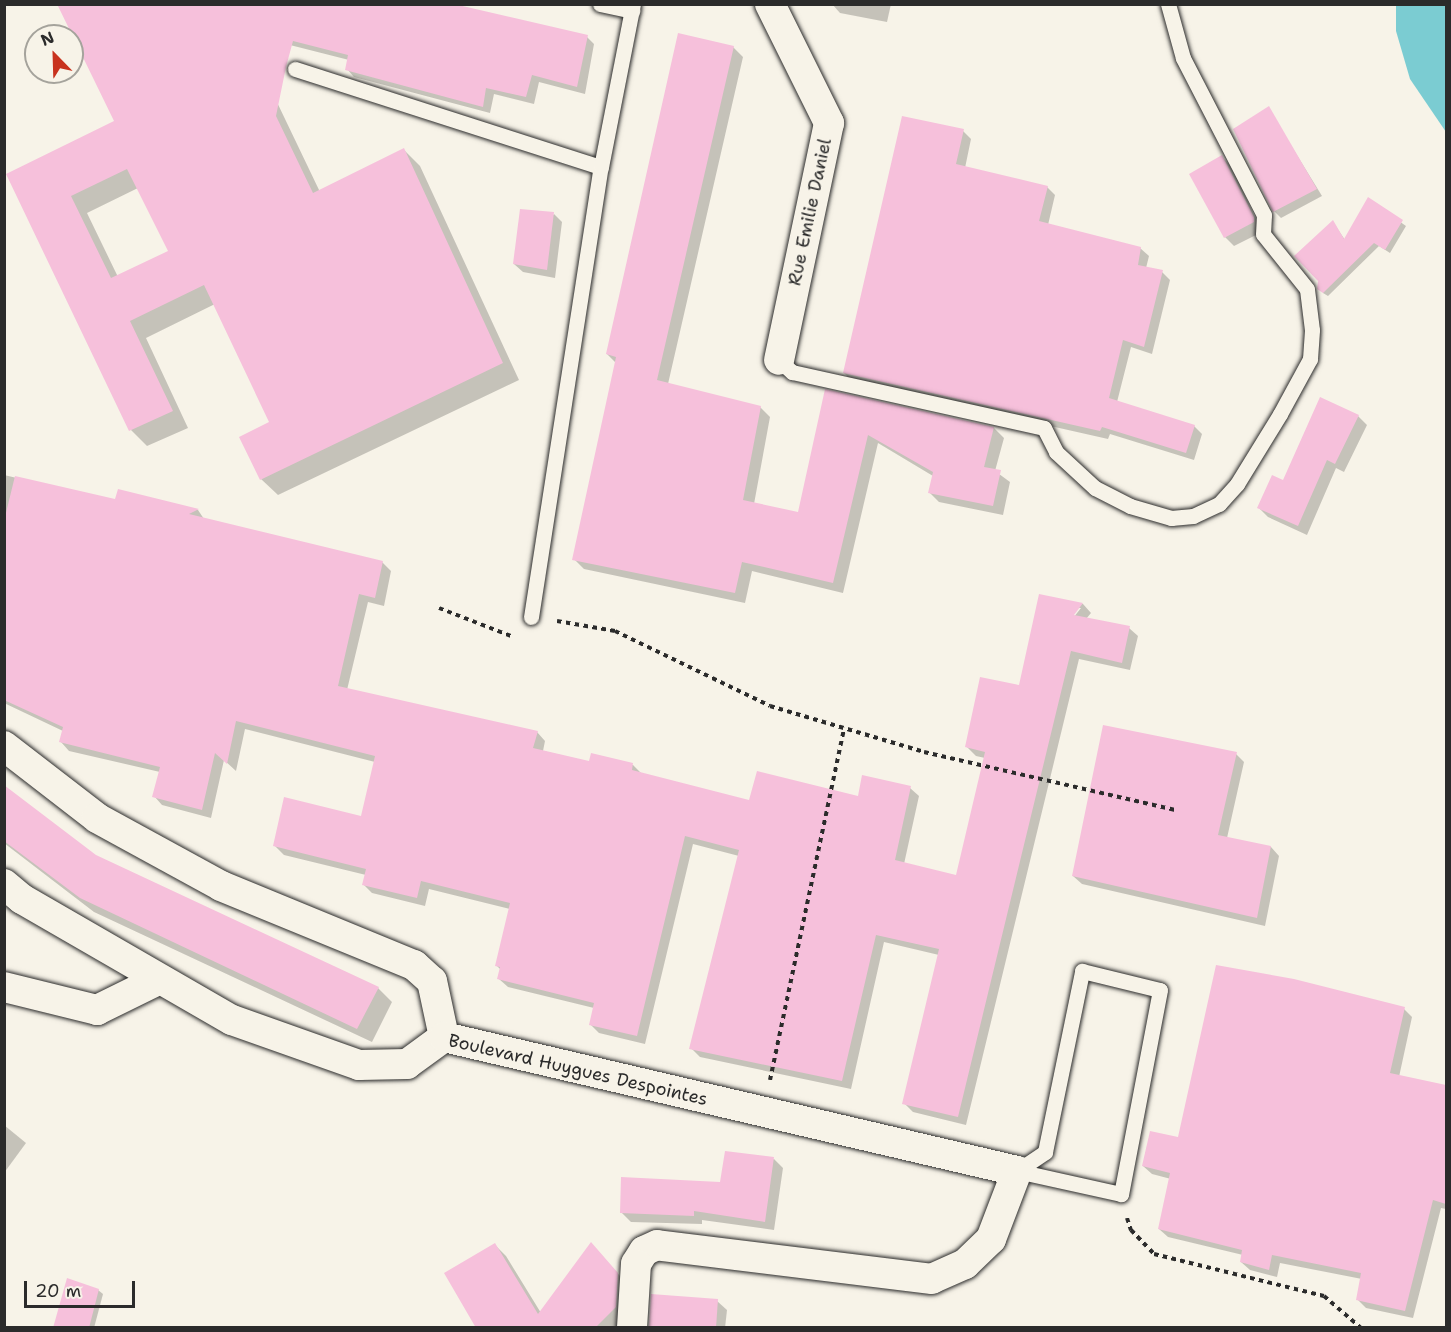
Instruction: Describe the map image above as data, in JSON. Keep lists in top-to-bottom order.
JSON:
{
  "streets": {
    "street": ["Rue Emilie Daniel", "Boulevard Huygues Despointes"]
  },
  "scale_bar": "20 m",
  "north": "top left"
}
